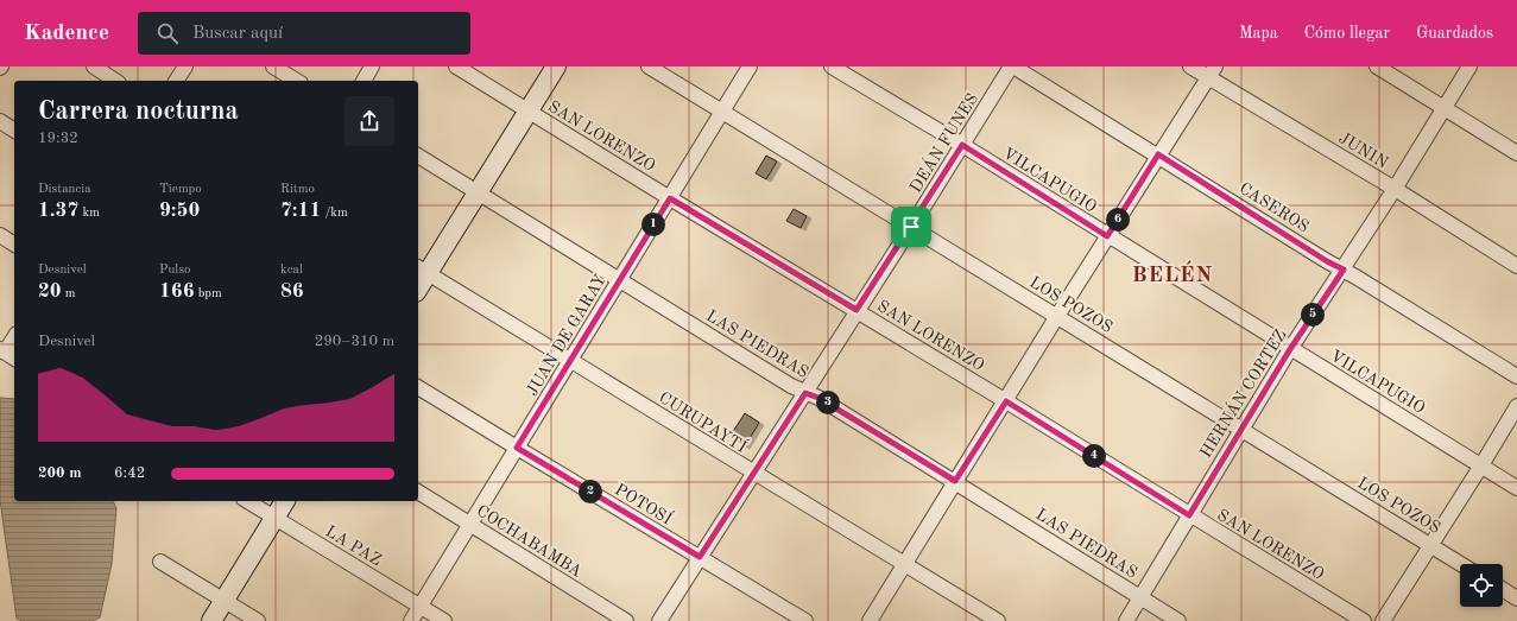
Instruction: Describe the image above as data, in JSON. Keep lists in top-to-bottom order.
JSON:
{
  "streets": {
    "street": [
      "SAN LORENZO",
      "DEÁN FUNES",
      "JUNIN",
      "VILCAPUGIO",
      "CASEROS",
      "LOS POZOS",
      "JUAN DE GARAY",
      "LAS PIEDRAS",
      "HERNÁN CORTEZ",
      "CURUPAYTÍ",
      "POTOSÍ",
      "COCHABAMBA",
      "LA PAZ"
    ]
  },
  "crossings": [
    ["SAN LORENZO", "DEÁN FUNES"],
    ["SAN LORENZO", "JUAN DE GARAY"],
    ["SAN LORENZO", "HERNÁN CORTEZ"],
    ["DEÁN FUNES", "VILCAPUGIO"],
    ["DEÁN FUNES", "CASEROS"],
    ["DEÁN FUNES", "LOS POZOS"],
    ["DEÁN FUNES", "LAS PIEDRAS"],
    ["DEÁN FUNES", "CURUPAYTÍ"],
    ["DEÁN FUNES", "POTOSÍ"],
    ["JUNIN", "HERNÁN CORTEZ"],
    ["VILCAPUGIO", "HERNÁN CORTEZ"],
    ["CASEROS", "HERNÁN CORTEZ"],
    ["LOS POZOS", "JUAN DE GARAY"],
    ["LOS POZOS", "HERNÁN CORTEZ"],
    ["JUAN DE GARAY", "LAS PIEDRAS"],
    ["JUAN DE GARAY", "CURUPAYTÍ"],
    ["JUAN DE GARAY", "POTOSÍ"],
    ["JUAN DE GARAY", "COCHABAMBA"],
    ["JUAN DE GARAY", "LA PAZ"],
    ["LAS PIEDRAS", "HERNÁN CORTEZ"]
  ],
  "districts": ["BELÉN"],
  "page": {
    "header": "Kadence",
    "search": "Buscar aquí",
    "nav": ["Mapa", "Cómo llegar", "Guardados"],
    "heading": ["Carrera nocturna", "19:32"],
    "stats": [
      ["Distancia", "1.37 km"],
      ["Tiempo", "9:50"],
      ["Ritmo", "7:11 /km"],
      ["Desnivel", "20 m"],
      ["Pulso", "166 bpm"],
      ["kcal", "86"]
    ],
    "pins": [
      "6",
      "1",
      "5",
      "3",
      "4",
      "2"
    ],
    "chart": ["Desnivel", "290–310 m"],
    "list": [
      {
        "name": "200 m",
        "note": "6:42"
      }
    ]
  }
}
